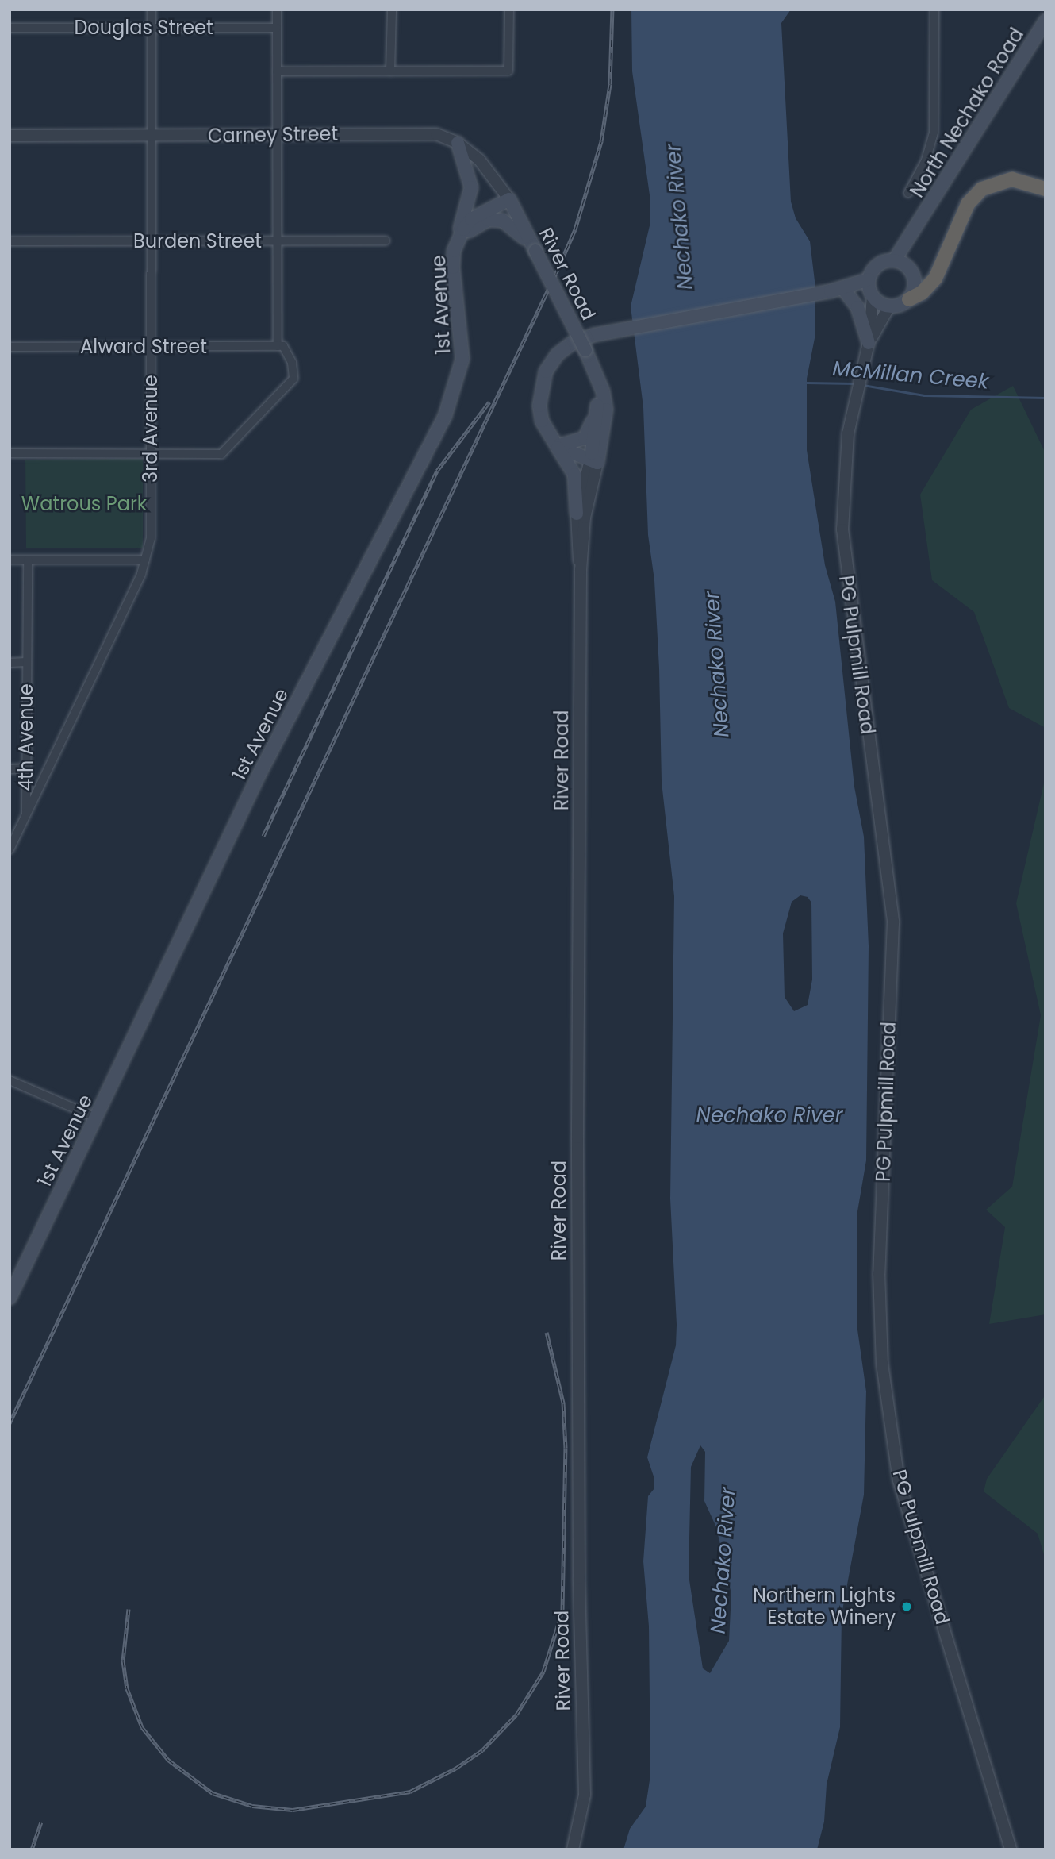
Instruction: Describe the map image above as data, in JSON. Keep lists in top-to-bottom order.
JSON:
{
  "streets": {
    "main road": ["North Nechako Road", "River Road", "1st Avenue"],
    "street": [
      "Douglas Street",
      "Carney Street",
      "Burden Street",
      "Alward Street",
      "3rd Avenue",
      "PG Pulpmill Road",
      "4th Avenue"
    ]
  },
  "crossings": [
    ["Douglas Street", "3rd Avenue"],
    ["Carney Street", "River Road"],
    ["Carney Street", "1st Avenue"],
    ["Carney Street", "3rd Avenue"],
    ["Burden Street", "3rd Avenue"],
    ["River Road", "1st Avenue"],
    ["Alward Street", "3rd Avenue"],
    ["3rd Avenue", "4th Avenue"]
  ],
  "water": ["Nechako River", "McMillan Creek"],
  "parks": ["Watrous Park"],
  "places": ["Northern Lights Estate Winery"]
}
